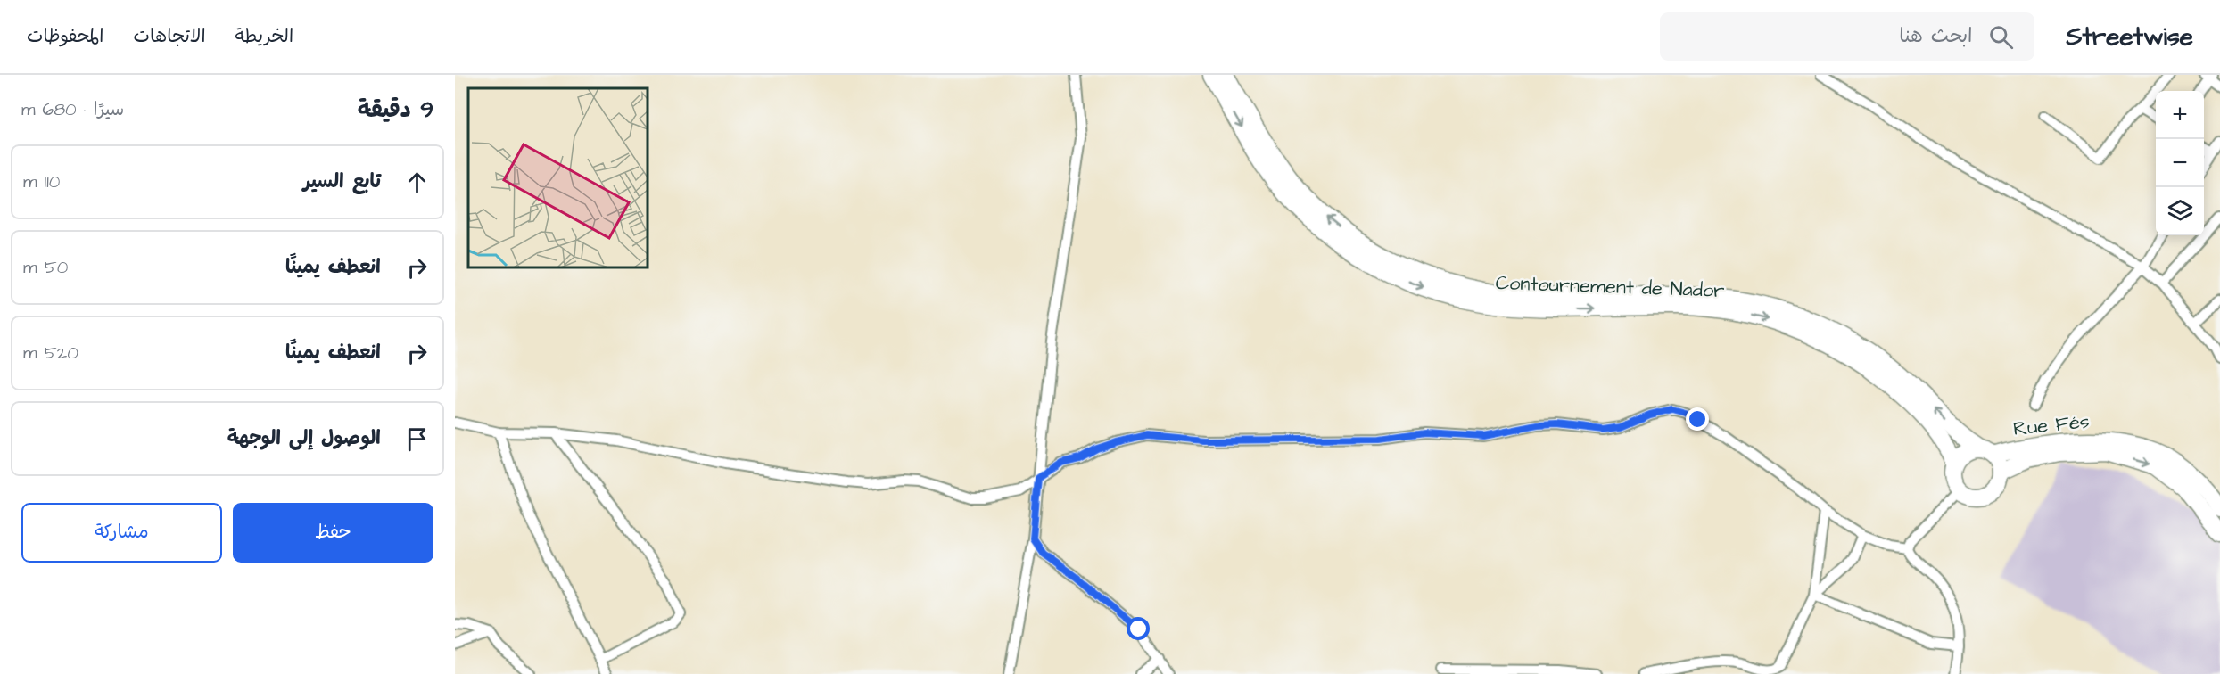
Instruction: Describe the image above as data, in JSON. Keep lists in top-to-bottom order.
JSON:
{
  "streets": {
    "highway": ["Contournement de Nador", "Rue Fés"]
  },
  "crossings": [
    ["Contournement de Nador", "Rue Fés"]
  ],
  "page": {
    "header": "Streetwise",
    "search": "ابحث هنا",
    "nav": ["الخريطة", "الاتجاهات", "المحفوظات"],
    "heading": ["9 دقيقة", "سيرًا · 680 m"],
    "map_buttons": ["+", "−"],
    "list": [
      ["تابع السير", "110 m"],
      ["انعطف يمينًا", "50 m"],
      ["انعطف يمينًا", "520 m"],
      "الوصول إلى الوجهة"
    ],
    "buttons": ["حفظ", "مشاركة"]
  }
}
